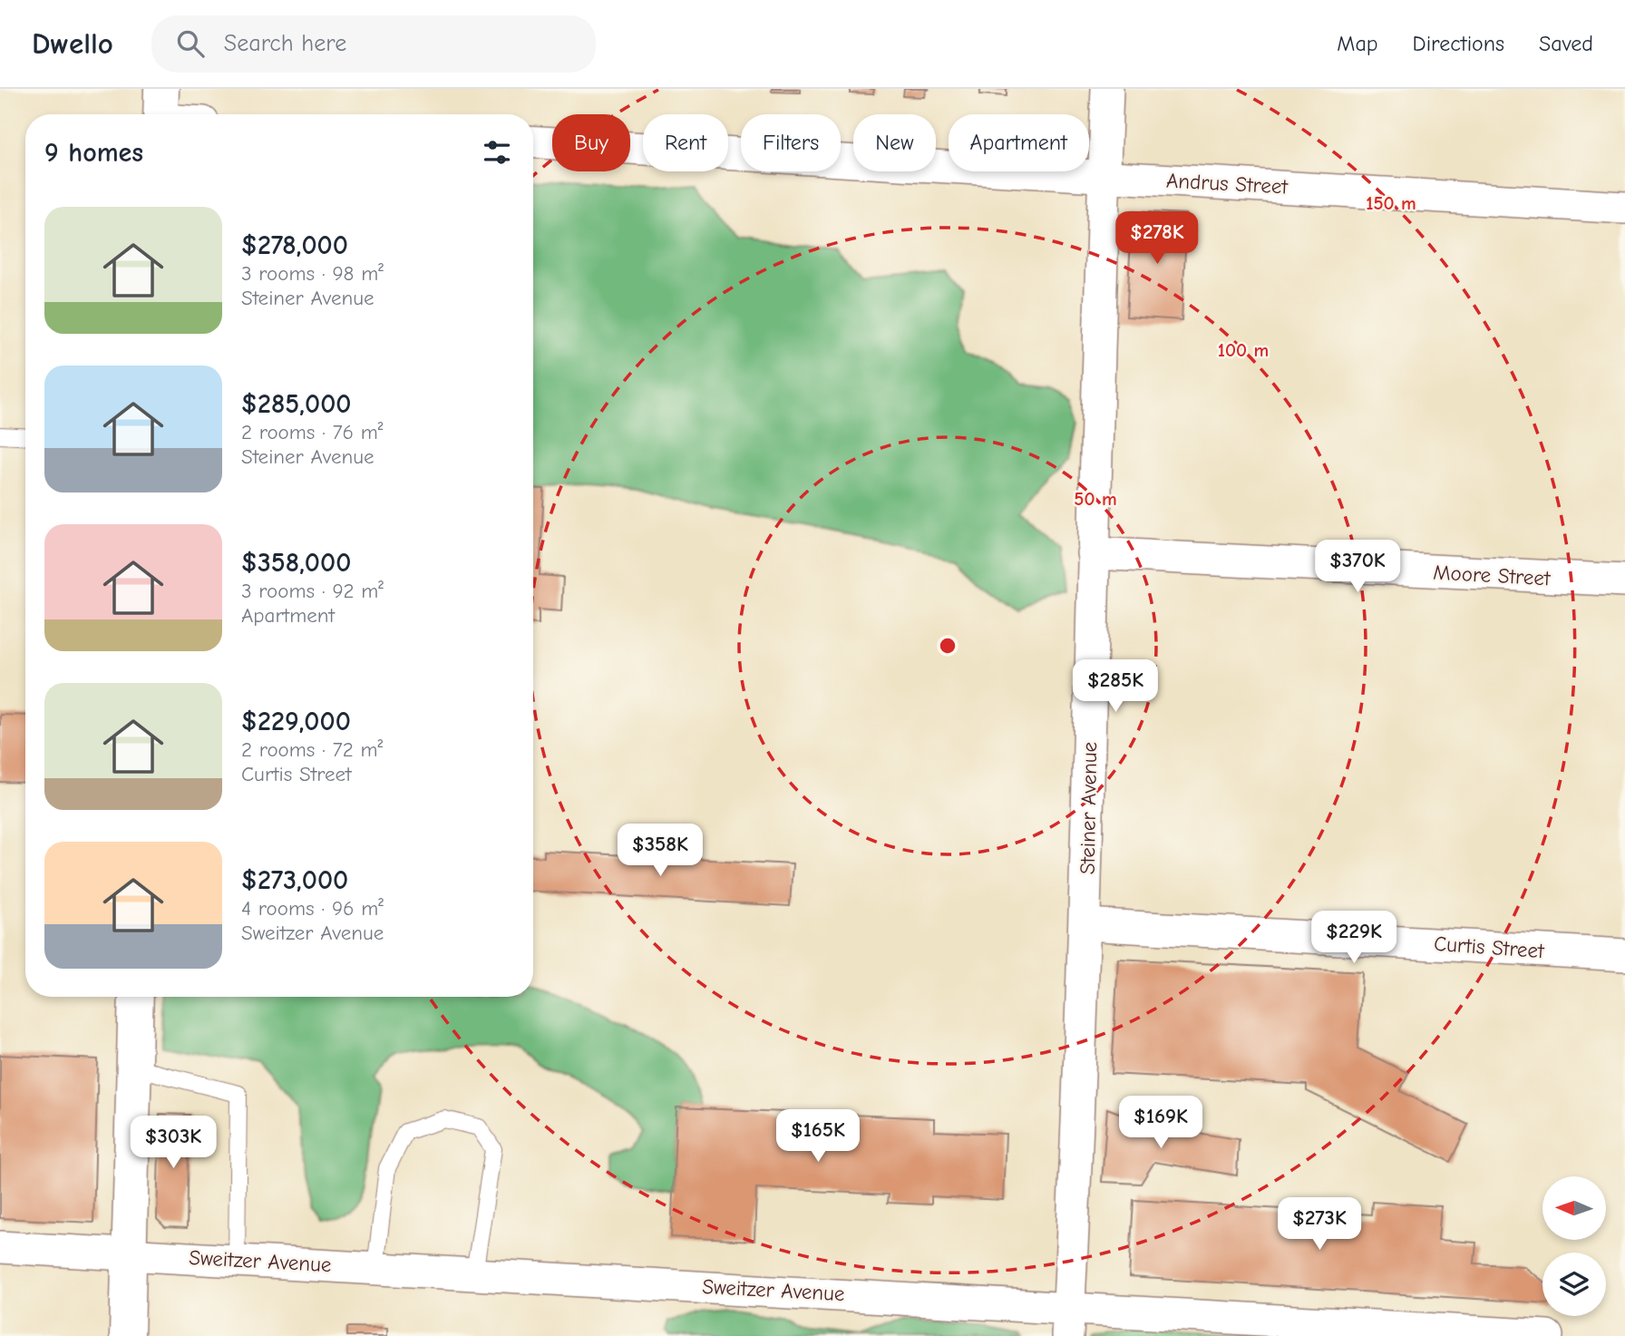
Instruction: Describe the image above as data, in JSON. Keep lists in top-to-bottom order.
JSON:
{
  "streets": {
    "street": [
      "Andrus Street",
      "Moore Street",
      "Steiner Avenue",
      "Curtis Street",
      "Sweitzer Avenue"
    ]
  },
  "crossings": [
    ["Andrus Street", "Steiner Avenue"],
    ["Moore Street", "Steiner Avenue"],
    ["Steiner Avenue", "Curtis Street"],
    ["Steiner Avenue", "Sweitzer Avenue"]
  ],
  "north": "left",
  "page": {
    "header": "Dwello",
    "search": "Search here",
    "nav": ["Map", "Directions", "Saved"],
    "chip": [
      "Buy",
      "Rent",
      "Filters",
      "New",
      "Apartment"
    ],
    "heading": "9 homes",
    "list": [
      {
        "name": "$278,000",
        "note": "3 rooms · 98 m² · Steiner Avenue"
      },
      {
        "name": "$285,000",
        "note": "2 rooms · 76 m² · Steiner Avenue"
      },
      {
        "name": "$358,000",
        "note": "3 rooms · 92 m² · Apartment"
      },
      {
        "name": "$229,000",
        "note": "2 rooms · 72 m² · Curtis Street"
      },
      {
        "name": "$273,000",
        "note": "4 rooms · 96 m² · Sweitzer Avenue"
      }
    ],
    "price": [
      "$278K",
      "$370K",
      "$285K",
      "$358K",
      "$229K",
      "$169K",
      "$165K",
      "$303K",
      "$273K"
    ]
  },
  "rings": ["150 m", "100 m", "50 m"]
}
